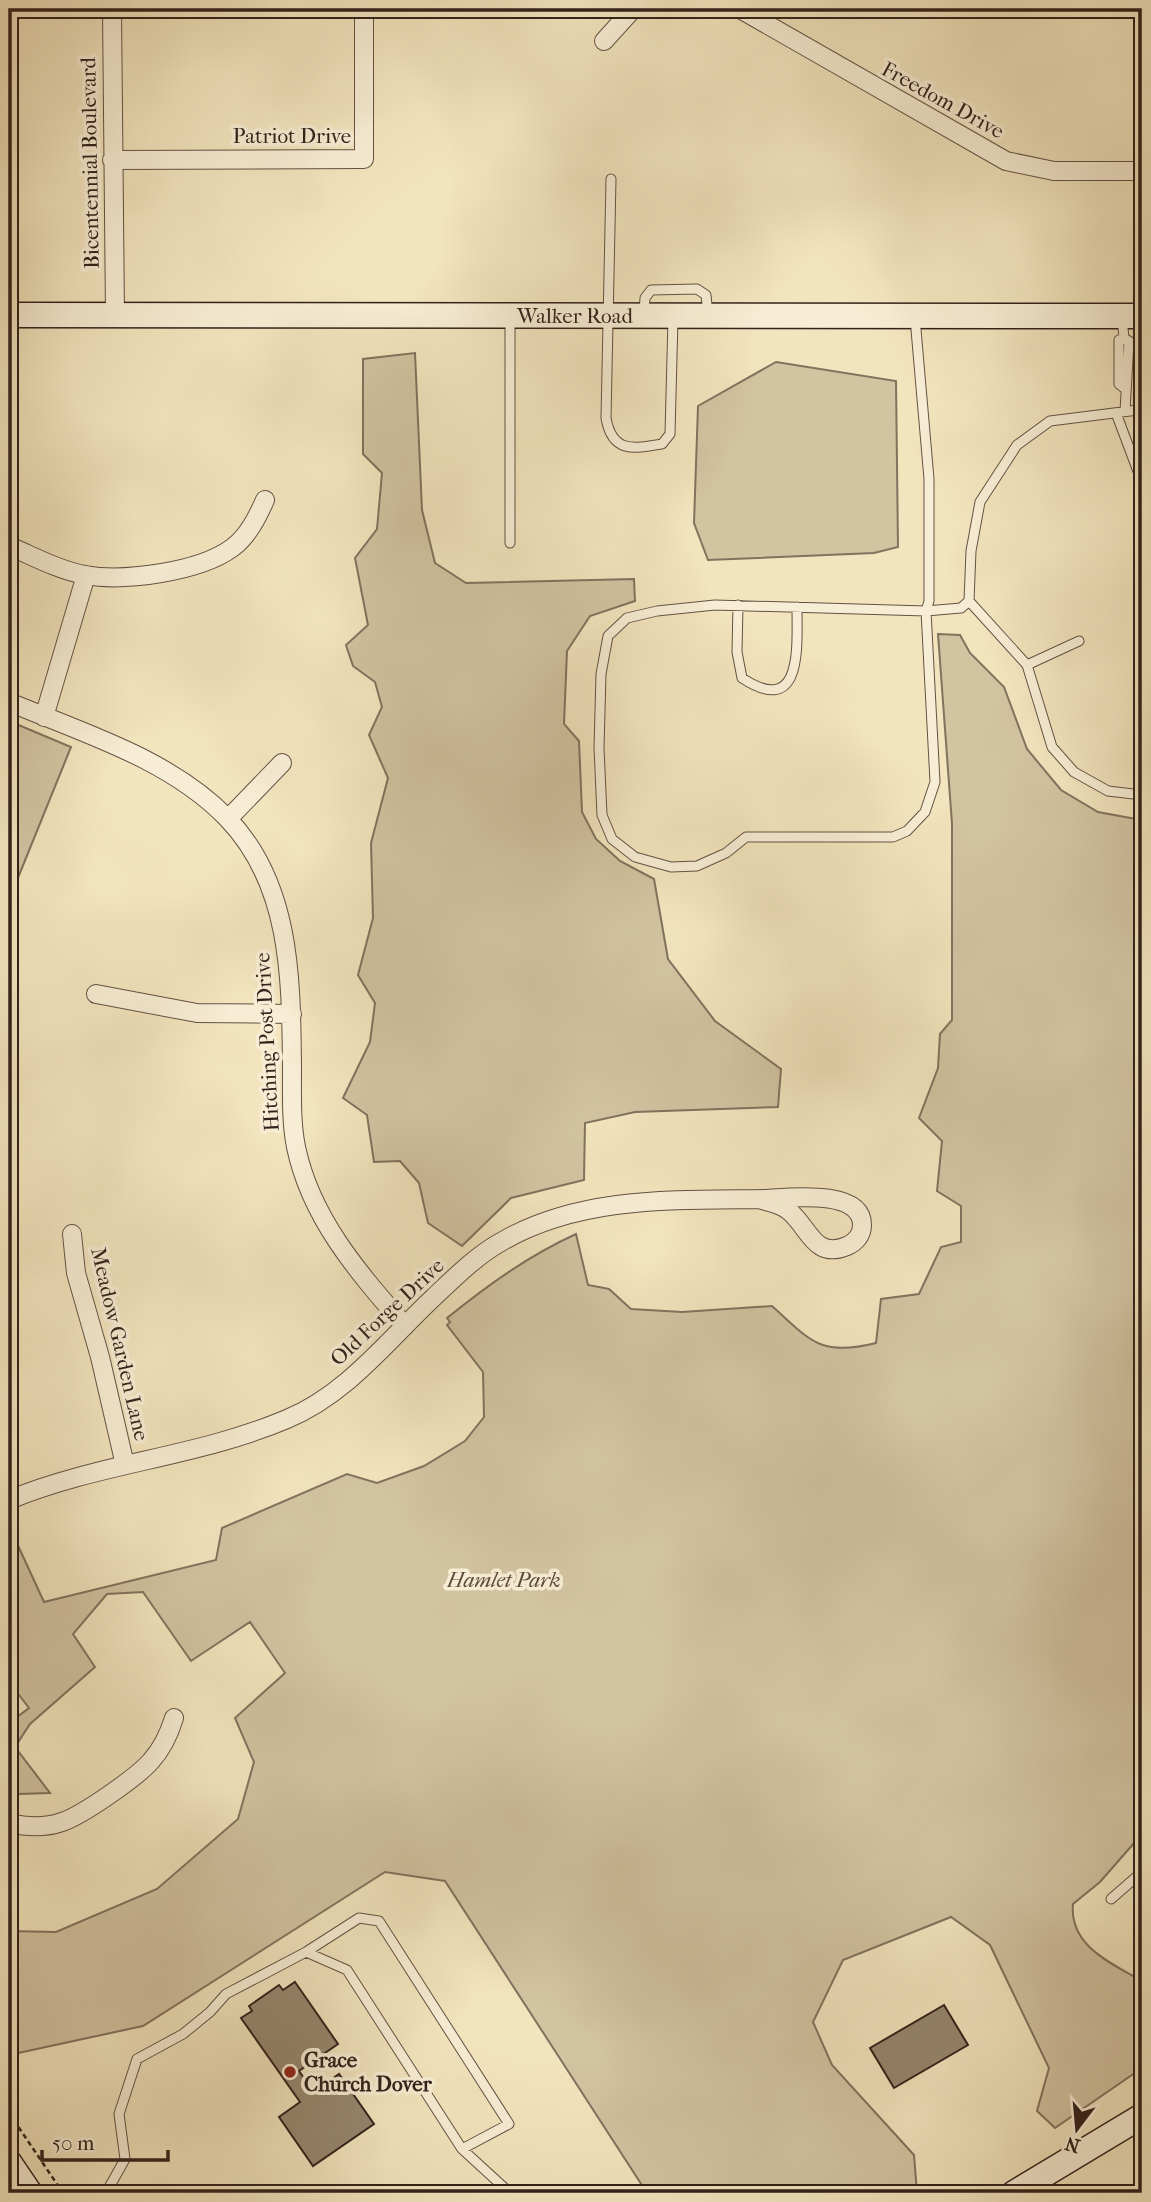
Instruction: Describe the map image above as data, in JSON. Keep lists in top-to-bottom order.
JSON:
{
  "streets": {
    "street": [
      "Freedom Drive",
      "Patriot Drive",
      "Bicentennial Boulevard",
      "Walker Road",
      "Hitching Post Drive",
      "Old Forge Drive",
      "Meadow Garden Lane"
    ]
  },
  "crossings": [
    ["Patriot Drive", "Bicentennial Boulevard"],
    ["Bicentennial Boulevard", "Walker Road"],
    ["Hitching Post Drive", "Old Forge Drive"],
    ["Old Forge Drive", "Meadow Garden Lane"]
  ],
  "parks": ["Hamlet Park"],
  "places": ["Grace Church Dover"],
  "scale_bar": "50 m",
  "north": "bottom"
}
